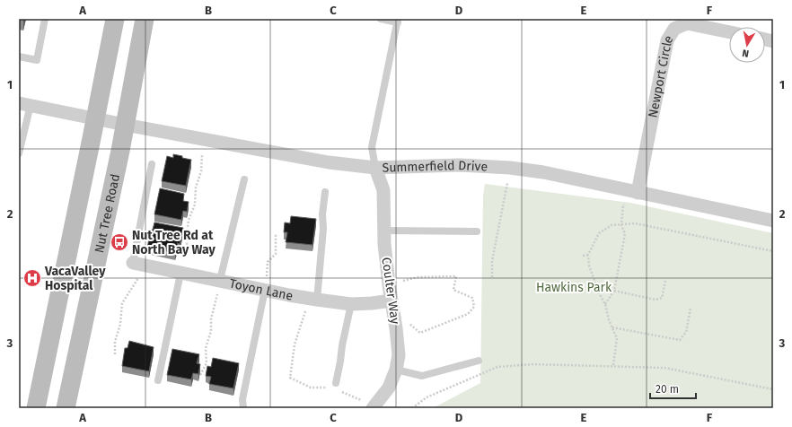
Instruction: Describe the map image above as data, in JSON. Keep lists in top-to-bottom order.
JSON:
{
  "streets": {
    "main road": ["Nut Tree Road"],
    "street": [
      "Newport Circle",
      "Summerfield Drive",
      "Toyon Lane",
      "Coulter Way"
    ]
  },
  "crossings": [
    ["Newport Circle", "Summerfield Drive"],
    ["Summerfield Drive", "Nut Tree Road"],
    ["Summerfield Drive", "Coulter Way"],
    ["Toyon Lane", "Coulter Way"]
  ],
  "parks": ["Hawkins Park"],
  "places": {
    "bus stop": ["Nut Tree Rd at North Bay Way"],
    "hospital": ["VacaValley Hospital"]
  },
  "scale_bar": "20 m",
  "north": "bottom",
  "grid": {
    "columns": [
      "A",
      "B",
      "C",
      "D",
      "E",
      "F"
    ],
    "rows": ["1", "2", "3"]
  }
}
